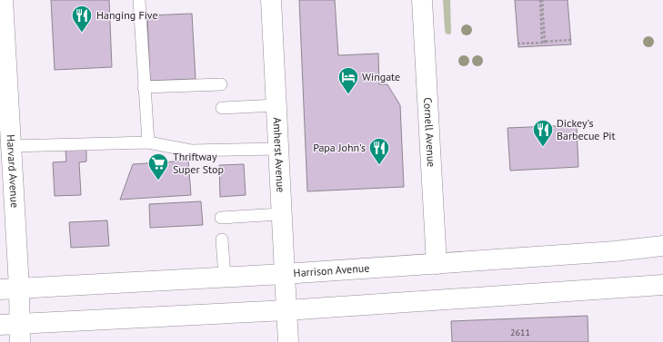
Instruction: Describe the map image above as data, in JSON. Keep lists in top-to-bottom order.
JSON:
{
  "streets": {
    "main road": [
      "Cornell Avenue",
      "Amherst Avenue",
      "Harvard Avenue",
      "Harrison Avenue"
    ]
  },
  "crossings": [
    ["Cornell Avenue", "Harrison Avenue"],
    ["Amherst Avenue", "Harrison Avenue"],
    ["Harvard Avenue", "Harrison Avenue"]
  ],
  "places": {
    "restaurant": ["Hanging Five", "Dickey's Barbecue Pit", "Papa John's"],
    "hotel": ["Wingate"],
    "supermarket": ["Thriftway Super Stop"]
  },
  "house_numbers": ["2611"]
}
